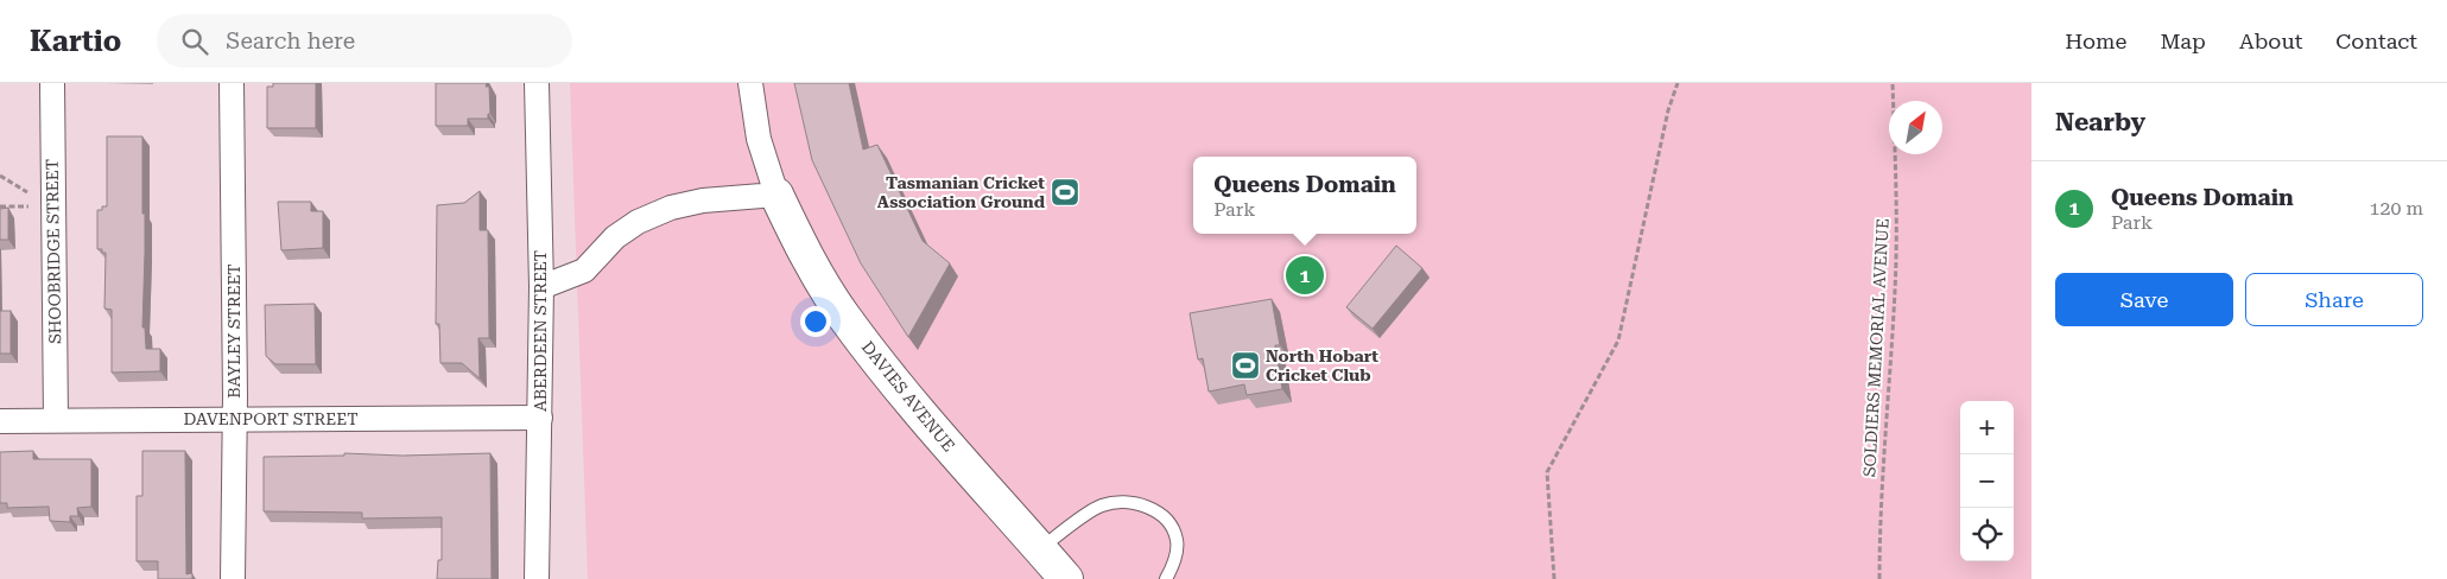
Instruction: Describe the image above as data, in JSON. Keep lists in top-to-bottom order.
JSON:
{
  "streets": {
    "street": [
      "SHOOBRIDGE STREET",
      "BAYLEY STREET",
      "ABERDEEN STREET",
      "DAVIES AVENUE",
      "DAVENPORT STREET"
    ],
    "path": ["SOLDIERS MEMORIAL AVENUE"]
  },
  "crossings": [
    ["SHOOBRIDGE STREET", "DAVENPORT STREET"],
    ["BAYLEY STREET", "DAVENPORT STREET"],
    ["ABERDEEN STREET", "DAVENPORT STREET"]
  ],
  "places": {
    "sports": ["Tasmanian Cricket Association Ground", "North Hobart Cricket Club"]
  },
  "north": "top right",
  "page": {
    "header": "Kartio",
    "search": "Search here",
    "nav": [
      "Home",
      "Map",
      "About",
      "Contact"
    ],
    "heading": "Nearby",
    "popup": ["Queens Domain", "Park"],
    "list": [
      {
        "mark": "1",
        "name": "Queens Domain",
        "note": "Park",
        "value": "120 m"
      }
    ],
    "pins": "1",
    "buttons": ["Save", "Share"],
    "map_buttons": ["+", "−"]
  }
}
